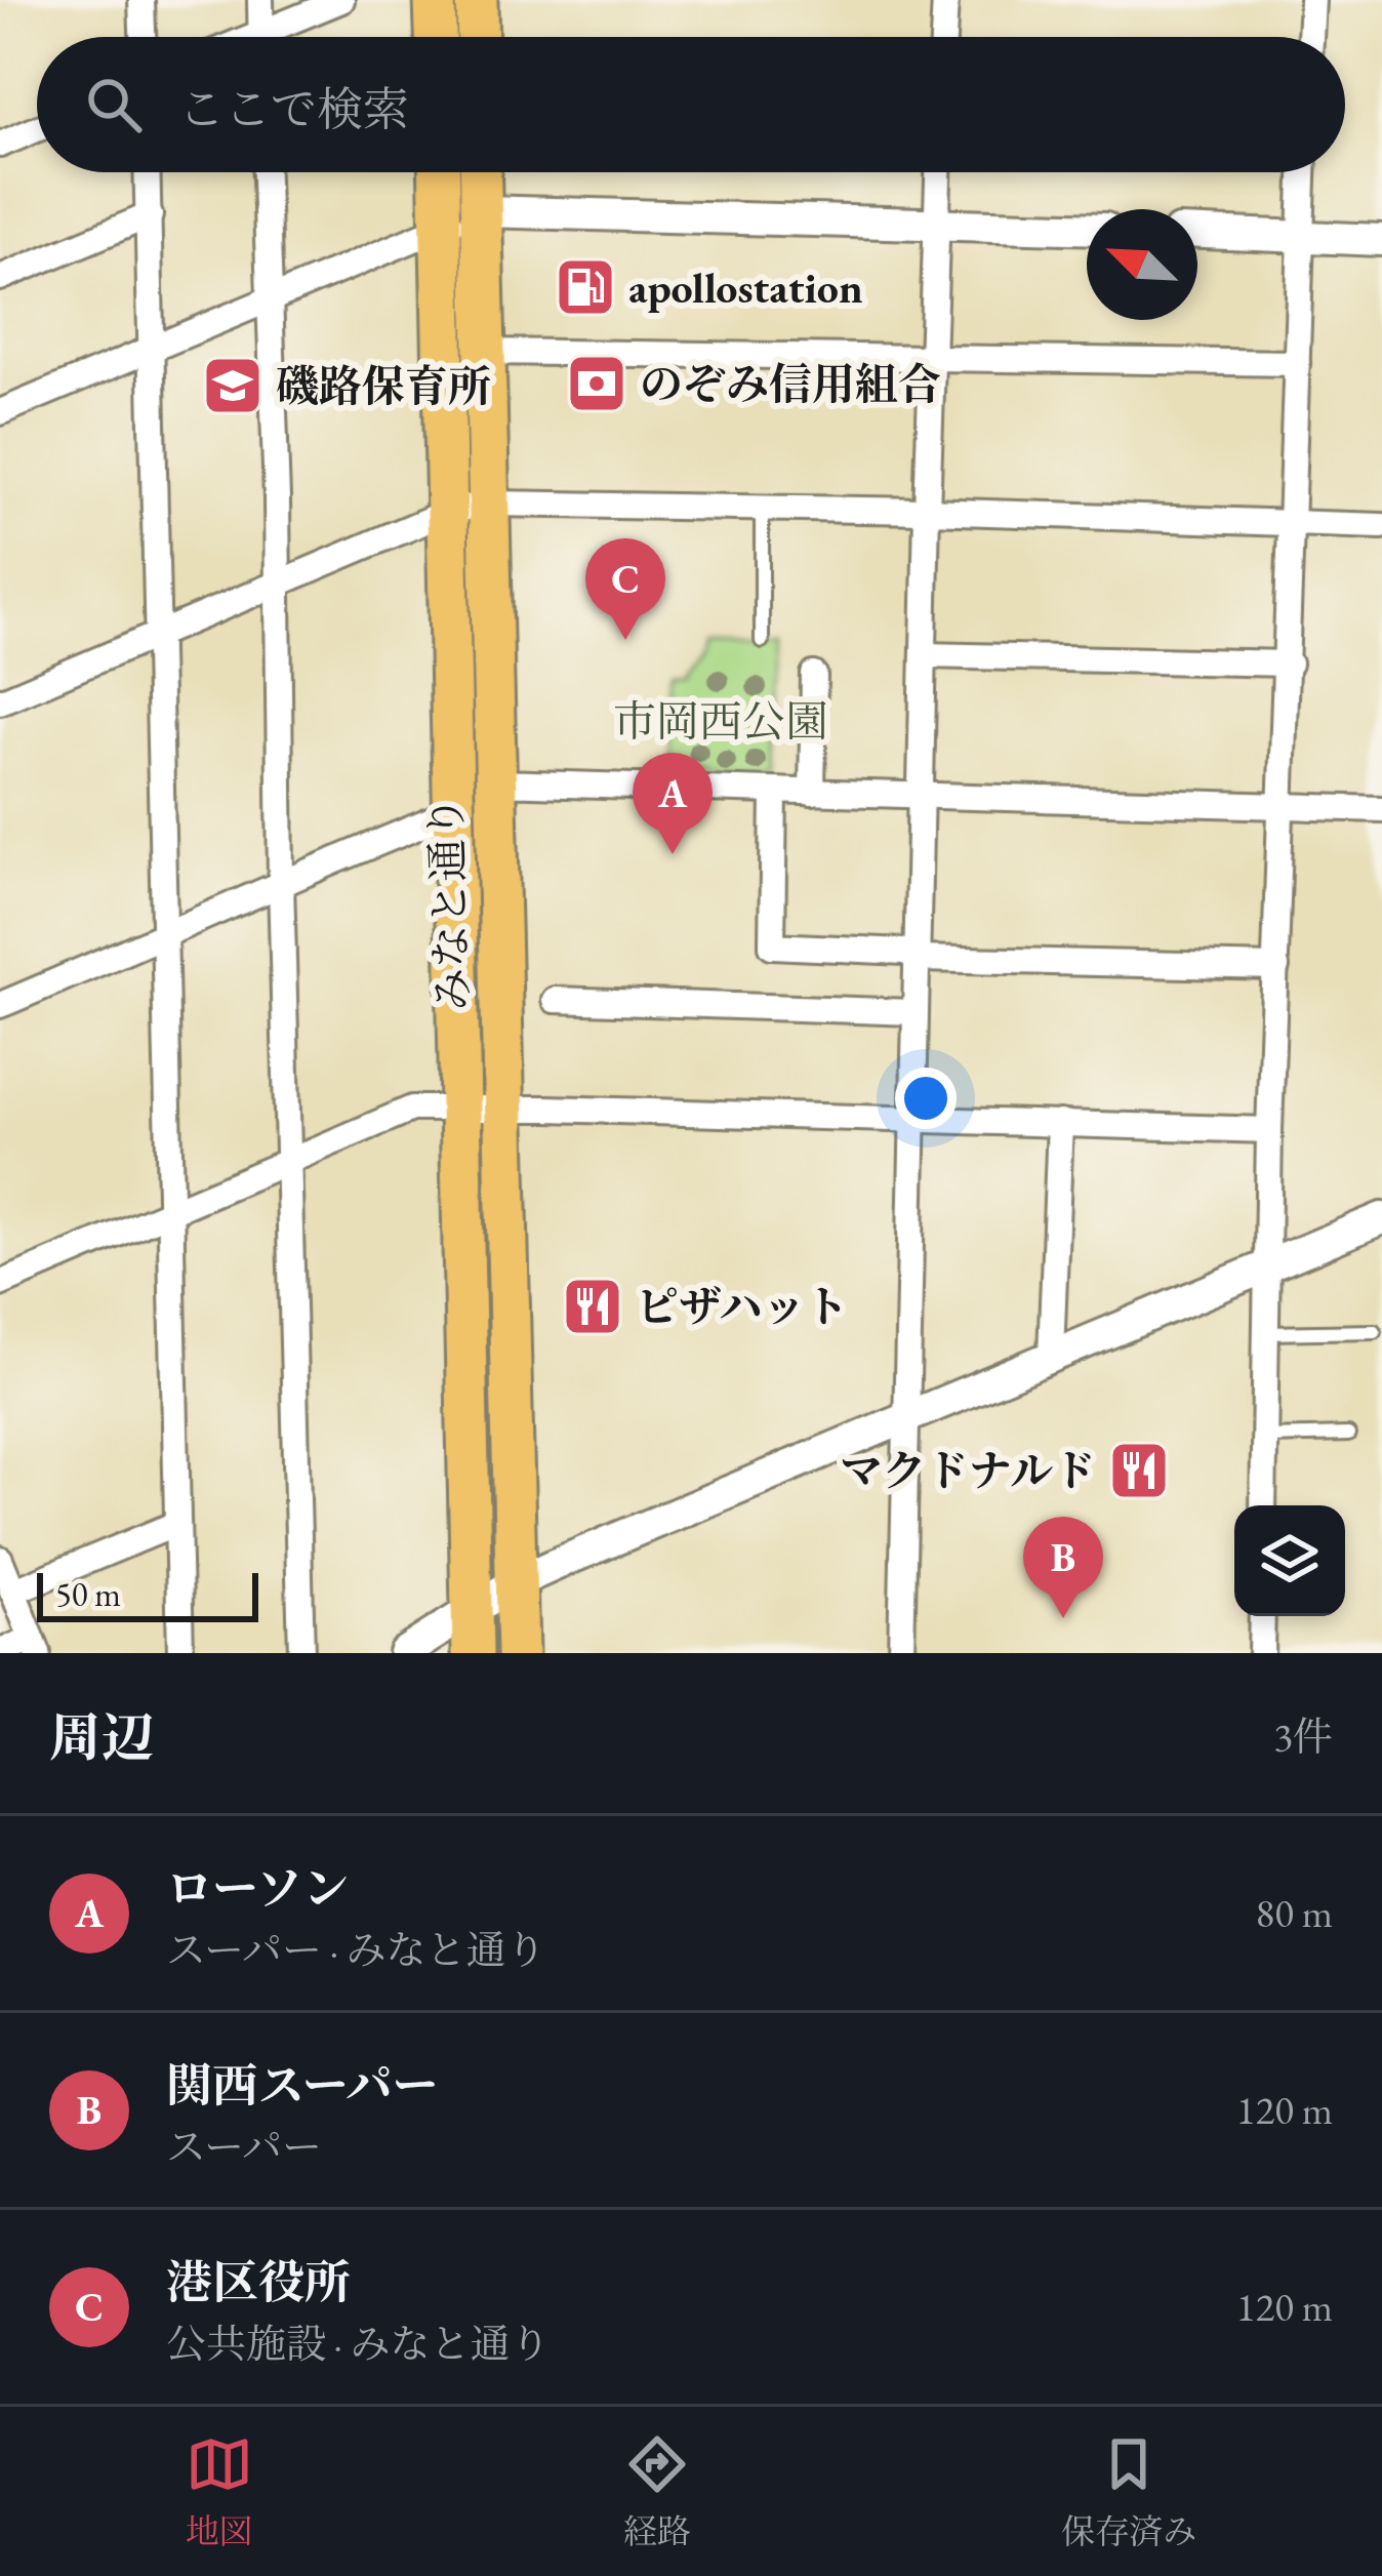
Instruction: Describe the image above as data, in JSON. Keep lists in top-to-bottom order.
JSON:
{
  "streets": {
    "highway": ["みなと通り"]
  },
  "parks": ["市岡西公園"],
  "places": {
    "fuel station": ["apollostation"],
    "bank": ["のぞみ信用組合"],
    "school or university": ["磯路保育所"],
    "restaurant": ["ピザハット", "マクドナルド"]
  },
  "scale_bar": "50 m",
  "north": "top left",
  "page": {
    "search": "ここで検索",
    "pins": ["C", "A", "B"],
    "scale": "50 m",
    "heading": ["周辺", "3件"],
    "list": [
      {
        "mark": "A",
        "name": "ローソン",
        "note": "スーパー · みなと通り",
        "value": "80 m"
      },
      {
        "mark": "B",
        "name": "関西スーパー",
        "note": "スーパー",
        "value": "120 m"
      },
      {
        "mark": "C",
        "name": "港区役所",
        "note": "公共施設 · みなと通り",
        "value": "120 m"
      }
    ],
    "nav": ["地図", "経路", "保存済み"]
  }
}
